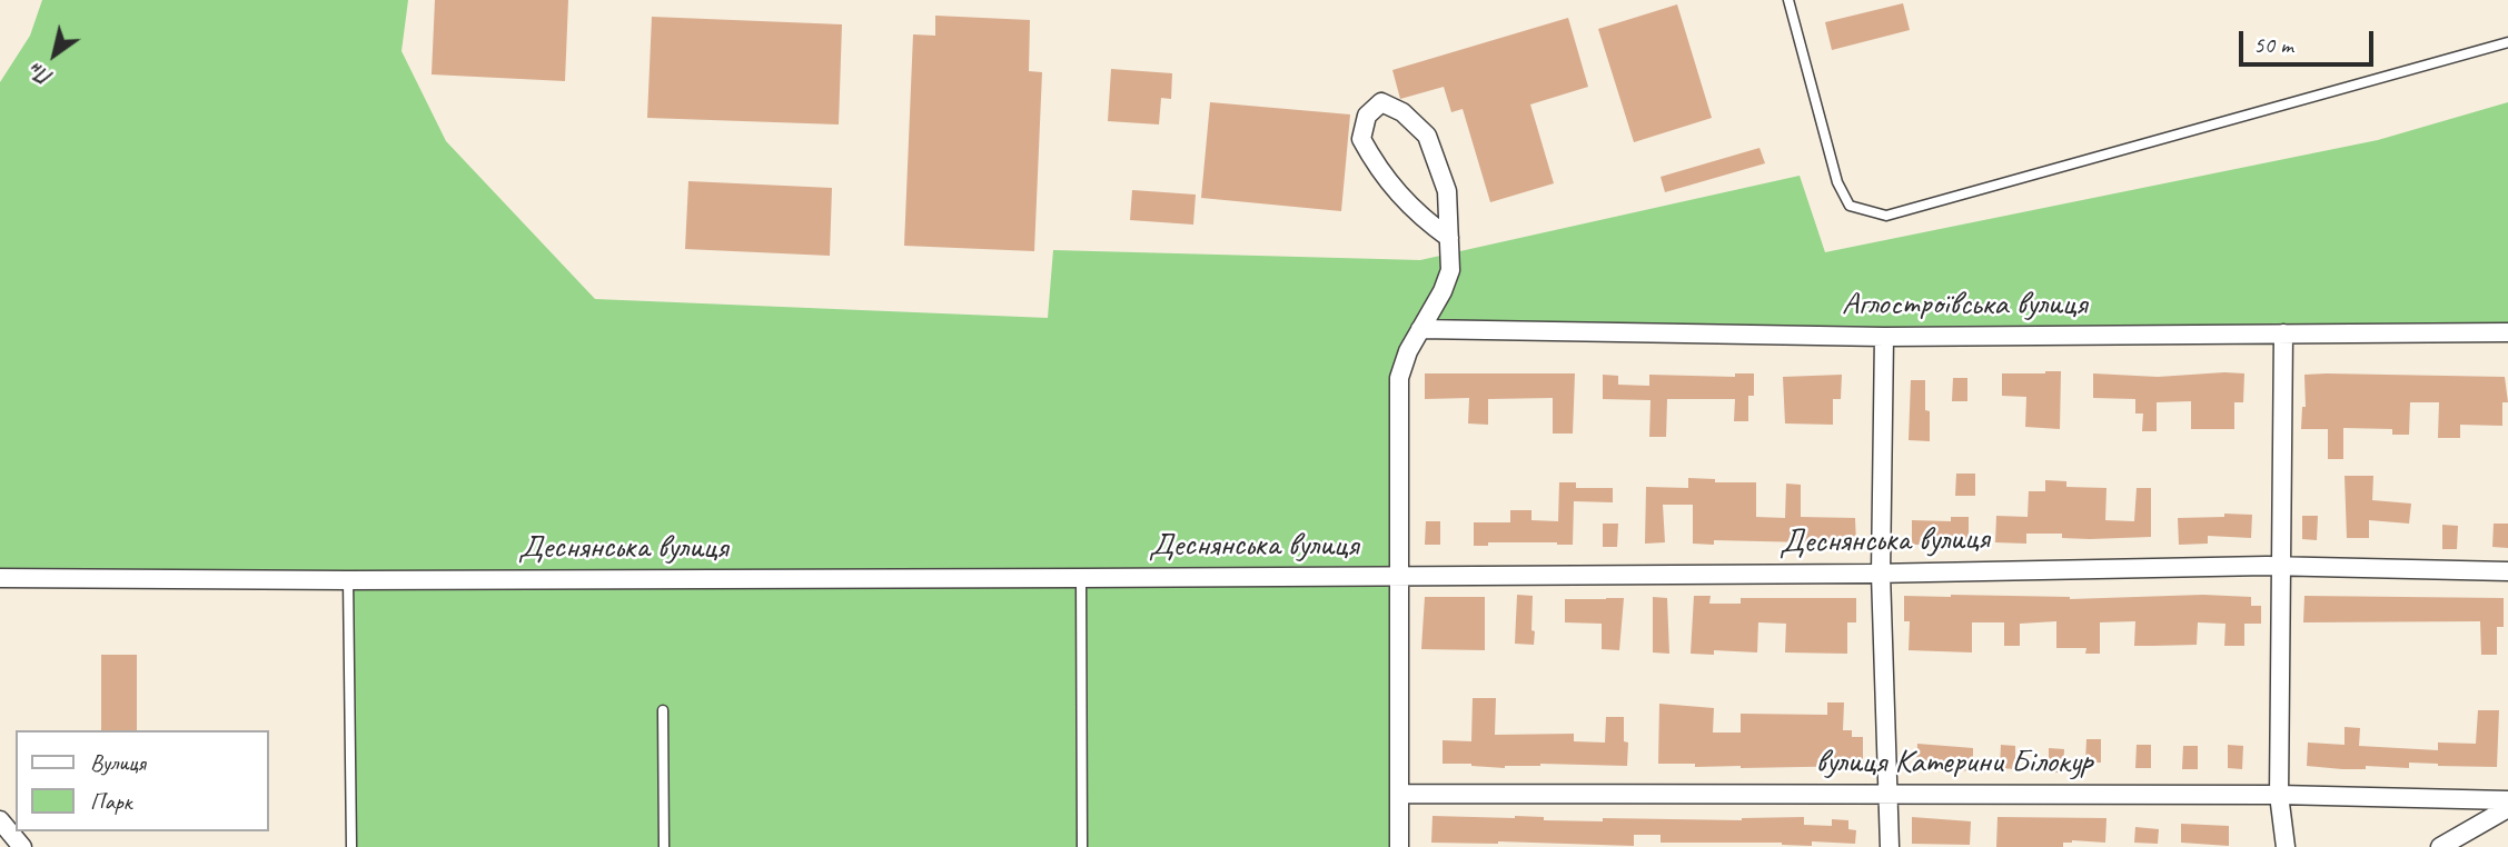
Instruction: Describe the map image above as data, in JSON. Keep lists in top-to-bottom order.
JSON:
{
  "streets": {
    "street": ["Аглостроївська вулиця", "Деснянська вулиця", "вулиця Катерини Білокур"]
  },
  "legend": ["Вулиця", "Парк"],
  "scale_bar": "50 m",
  "north": "bottom left"
}
